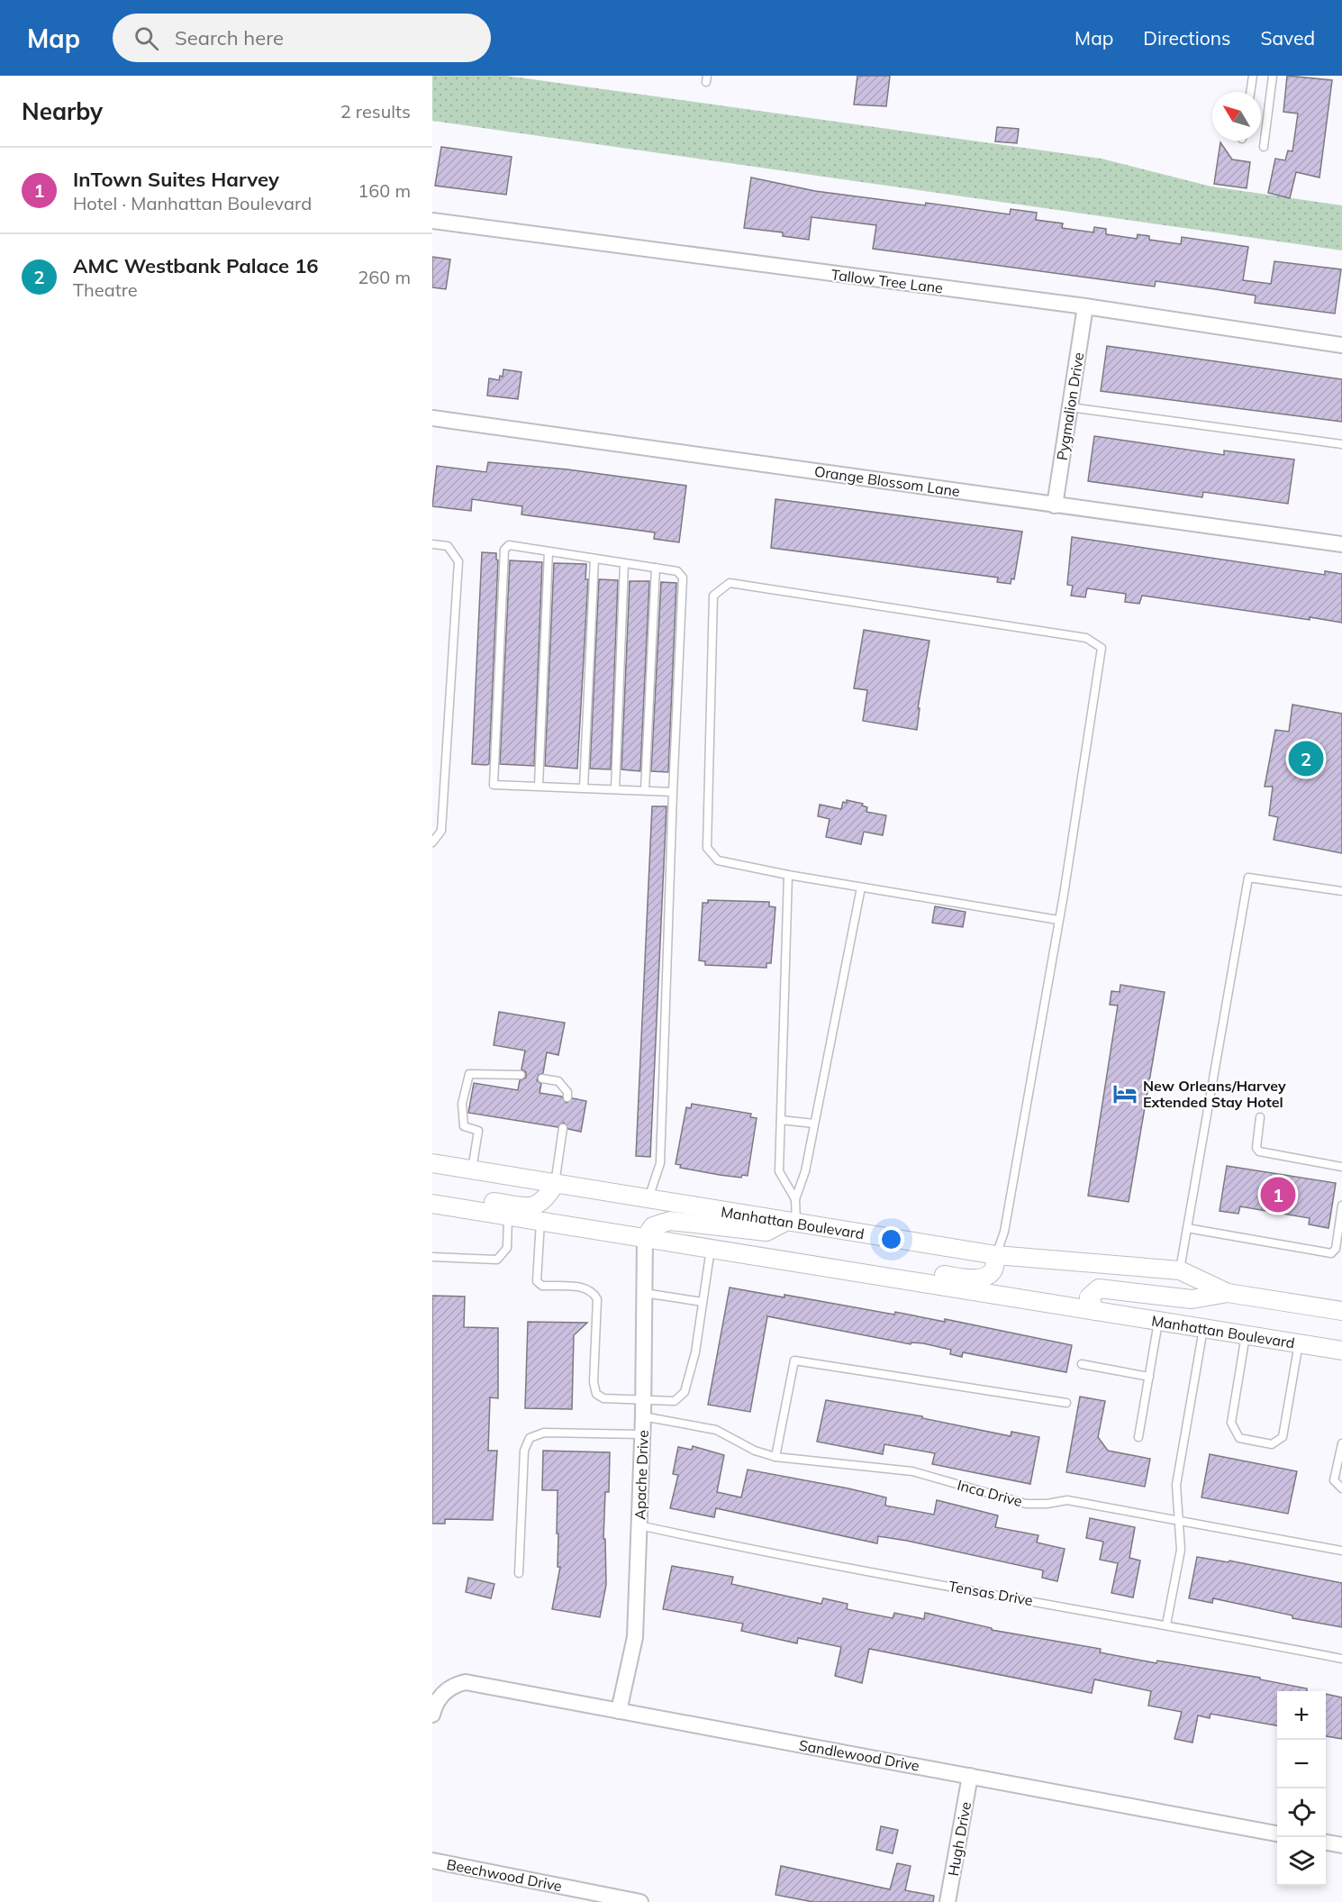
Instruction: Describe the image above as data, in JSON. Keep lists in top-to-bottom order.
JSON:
{
  "streets": {
    "street": [
      "Tallow Tree Lane",
      "Pygmalion Drive",
      "Orange Blossom Lane",
      "Manhattan Boulevard",
      "Apache Drive",
      "Sandlewood Drive",
      "Hugh Drive",
      "Beechwood Drive"
    ],
    "lane": ["Inca Drive", "Tensas Drive"]
  },
  "crossings": [
    ["Tallow Tree Lane", "Pygmalion Drive"],
    ["Pygmalion Drive", "Orange Blossom Lane"],
    ["Manhattan Boulevard", "Apache Drive"],
    ["Apache Drive", "Inca Drive"],
    ["Apache Drive", "Tensas Drive"],
    ["Apache Drive", "Sandlewood Drive"],
    ["Sandlewood Drive", "Hugh Drive"]
  ],
  "places": {
    "hotel": ["New Orleans/Harvey Extended Stay Hotel"]
  },
  "north": "top left",
  "page": {
    "header": "Map",
    "search": "Search here",
    "nav": ["Map", "Directions", "Saved"],
    "heading": ["Nearby", "2 results"],
    "list": [
      {
        "mark": "1",
        "name": "InTown Suites Harvey",
        "note": "Hotel · Manhattan Boulevard",
        "value": "160 m"
      },
      {
        "mark": "2",
        "name": "AMC Westbank Palace 16",
        "note": "Theatre",
        "value": "260 m"
      }
    ],
    "pins": ["2", "1"],
    "map_buttons": ["+", "−"]
  }
}
